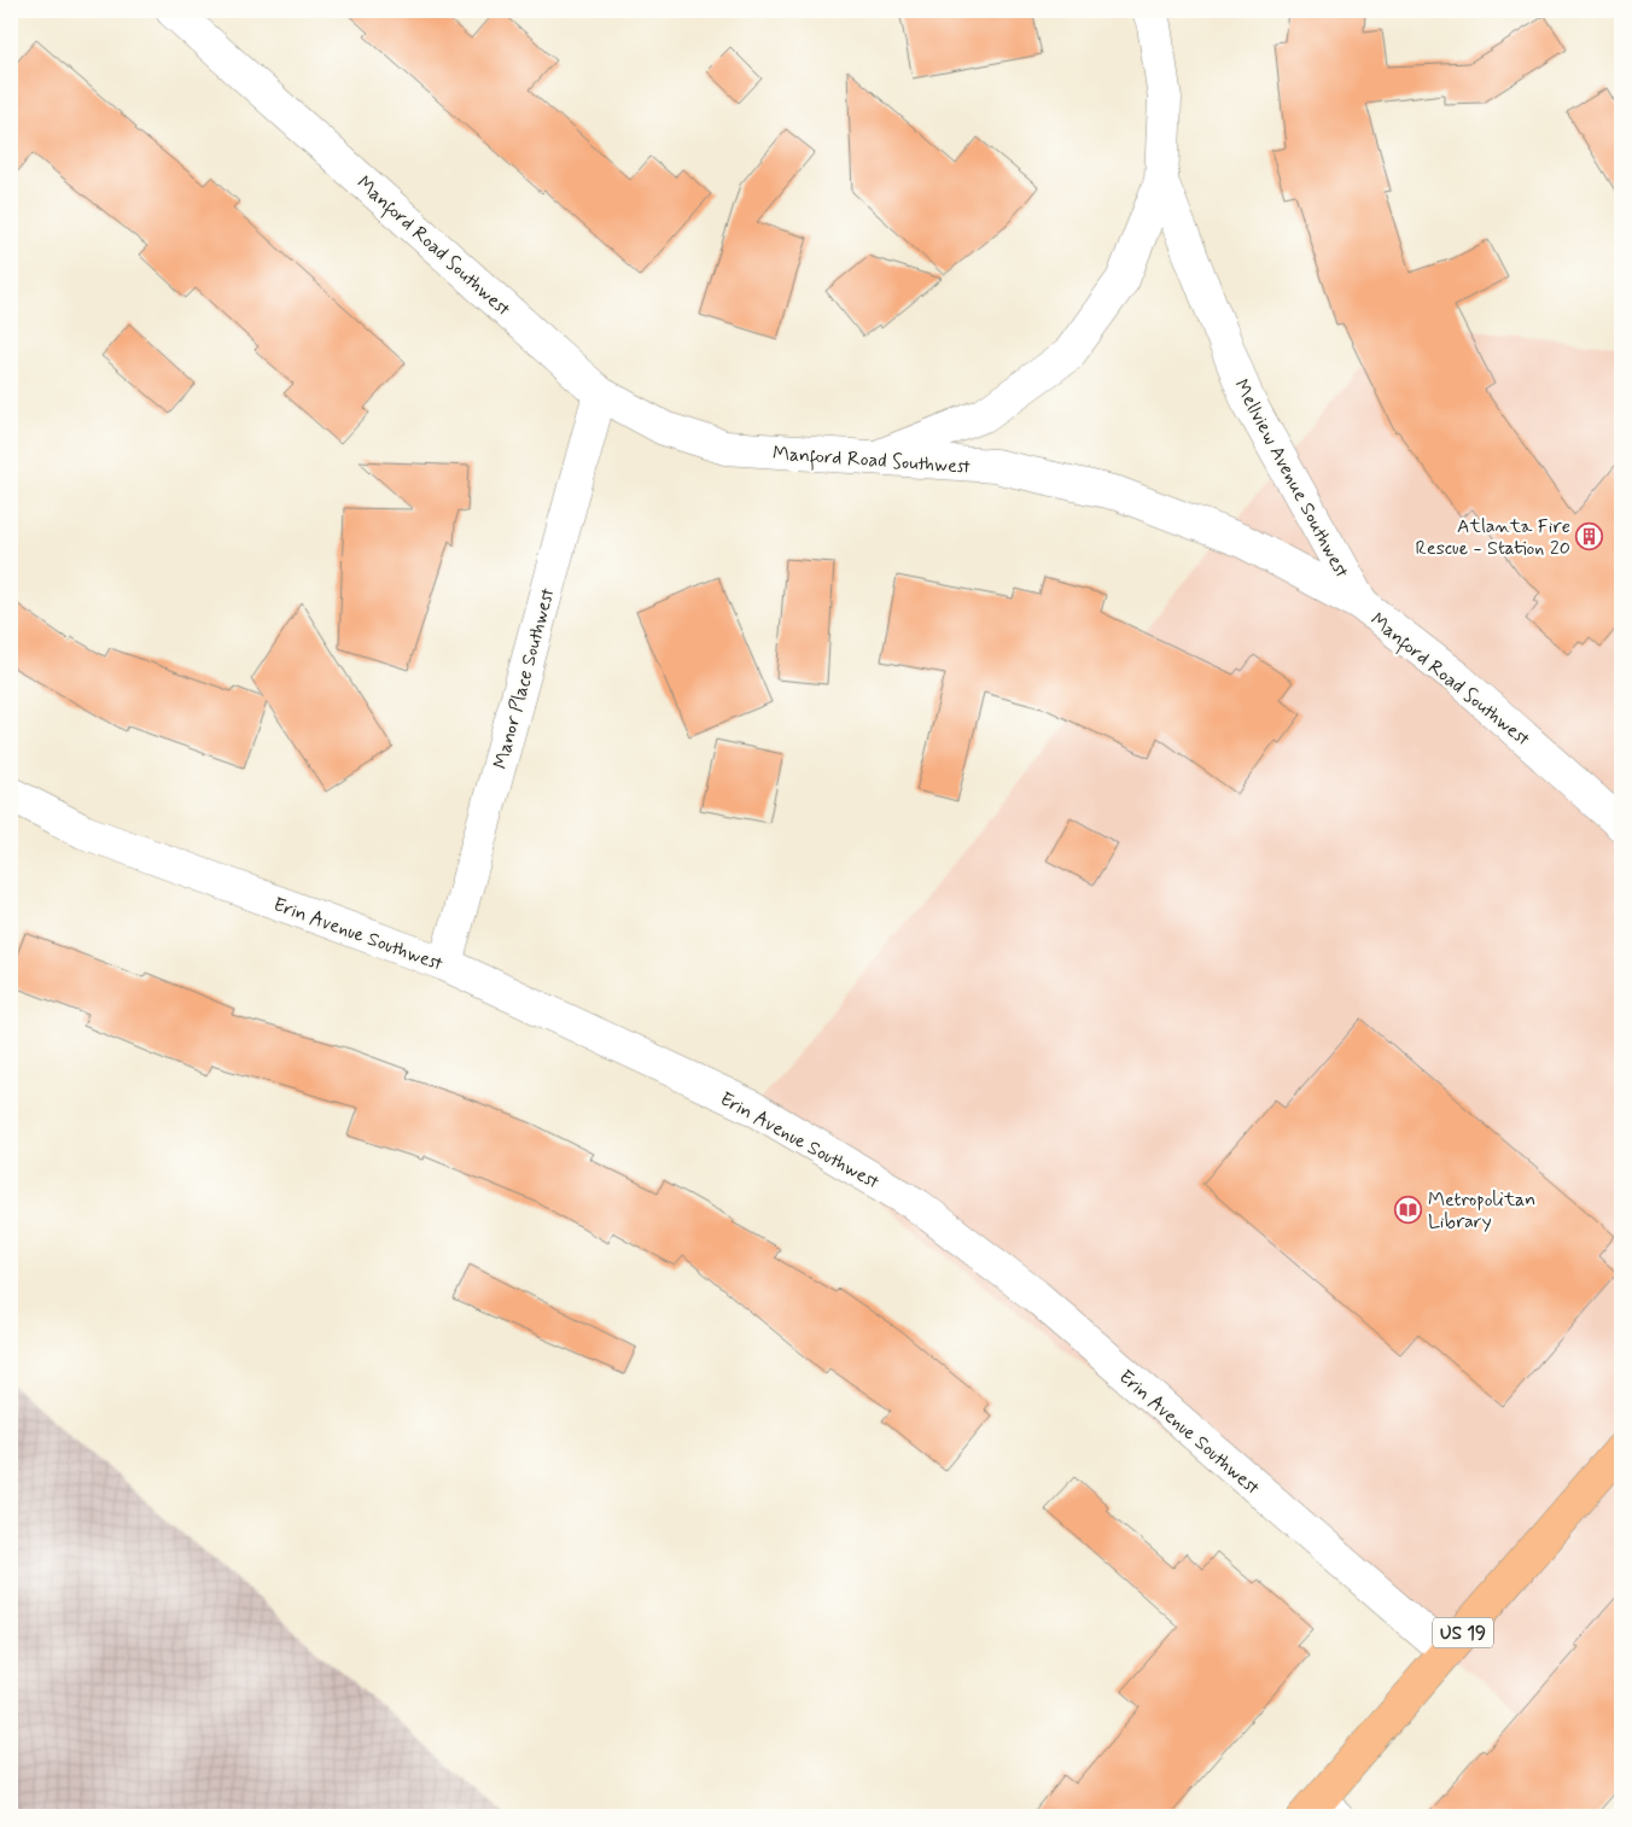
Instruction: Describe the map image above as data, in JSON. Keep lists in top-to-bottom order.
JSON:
{
  "streets": {
    "main road": ["US 19"],
    "street": [
      "Manford Road Southwest",
      "Mellview Avenue Southwest",
      "Manor Place Southwest",
      "Erin Avenue Southwest"
    ]
  },
  "crossings": [
    ["Manford Road Southwest", "Mellview Avenue Southwest"],
    ["Manford Road Southwest", "Manor Place Southwest"],
    ["Manor Place Southwest", "Erin Avenue Southwest"],
    ["Erin Avenue Southwest", "US 19"]
  ],
  "places": {
    "building": ["Atlanta Fire Rescue - Station 20"],
    "library": ["Metropolitan Library"]
  }
}
